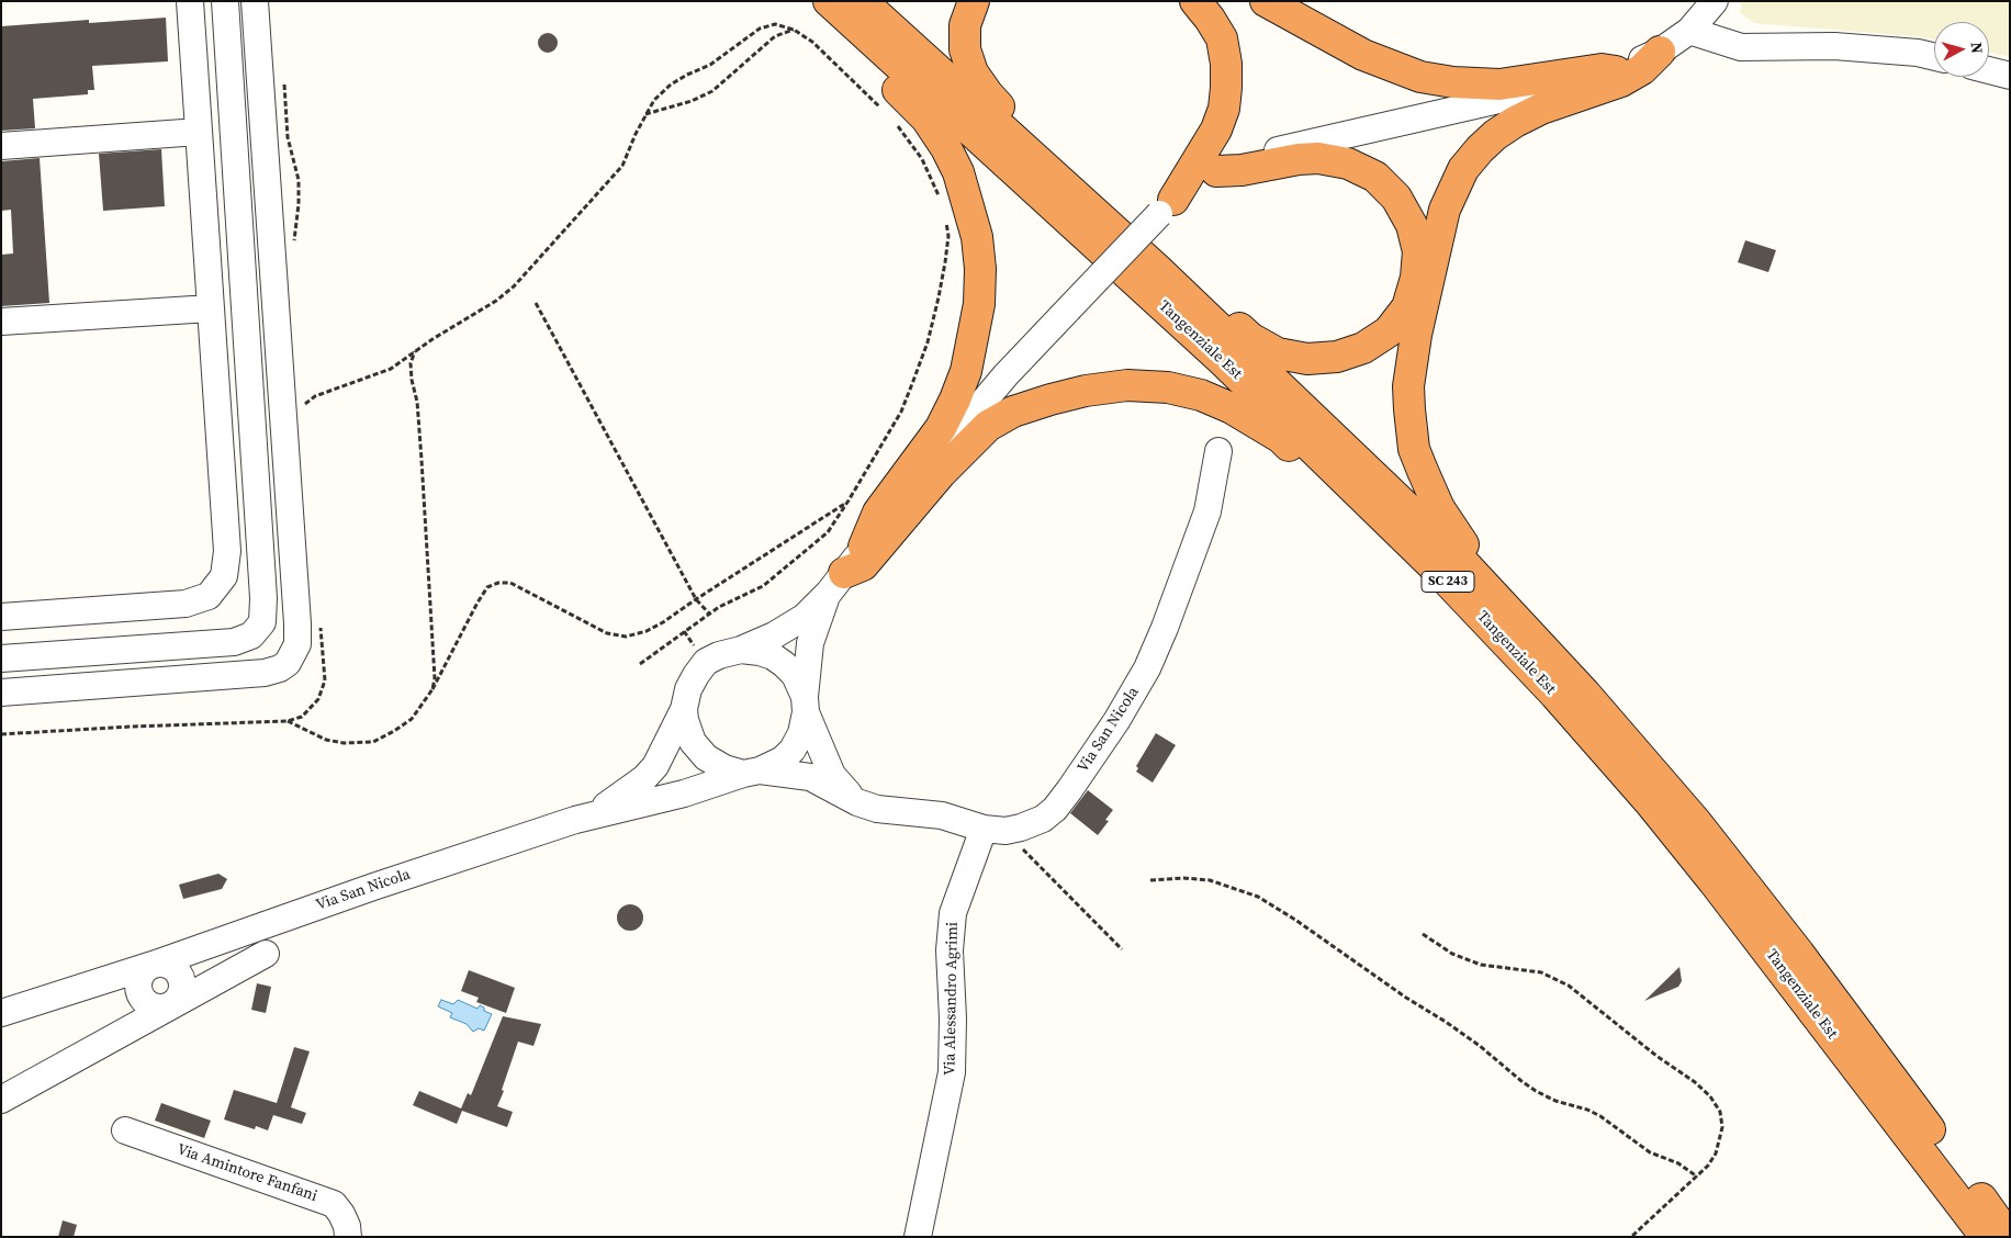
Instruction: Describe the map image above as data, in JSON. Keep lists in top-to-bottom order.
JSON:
{
  "streets": {
    "highway": ["Tangenziale Est", "SC 243"],
    "street": ["Via San Nicola", "Via Alessandro Agrimi", "Via Amintore Fanfani"]
  },
  "crossings": [
    ["Via San Nicola", "Via Alessandro Agrimi"]
  ],
  "north": "right"
}
